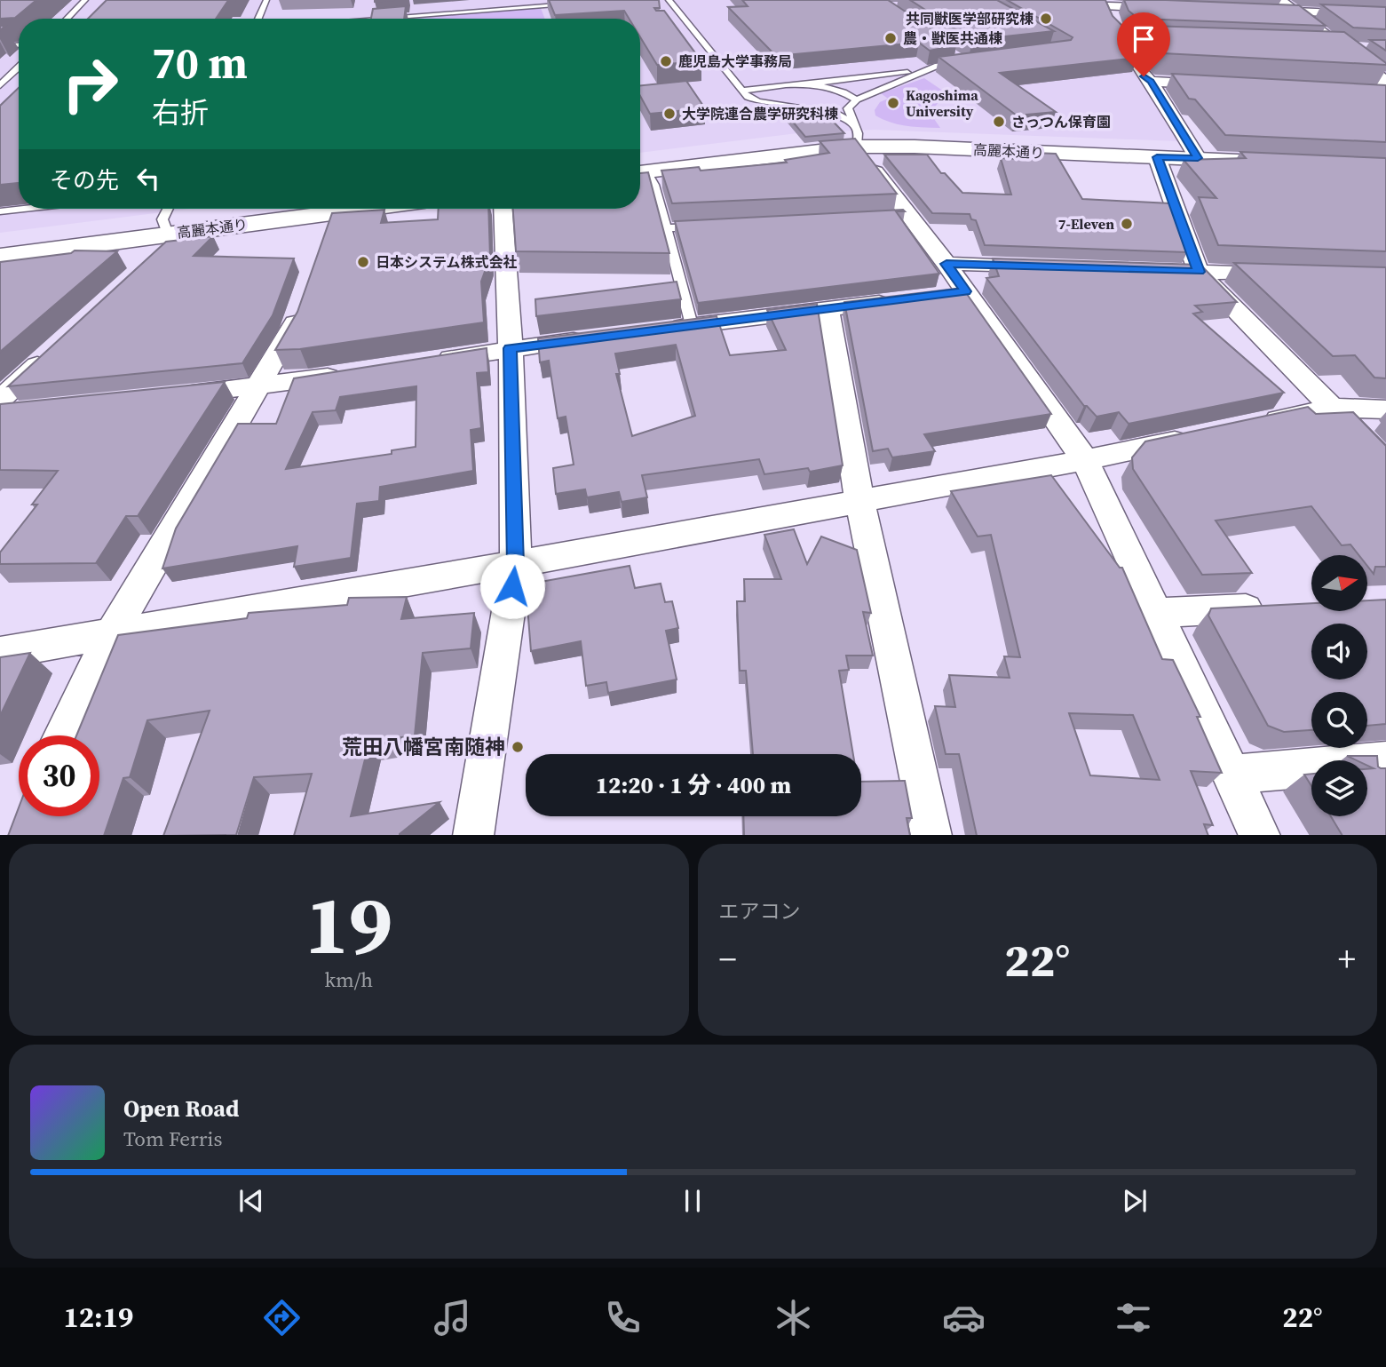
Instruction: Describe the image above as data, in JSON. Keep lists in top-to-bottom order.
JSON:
{
  "streets": {
    "street": ["高麗本通り"]
  },
  "places": [
    "共同獣医学部研究棟",
    "農・獣医共通棟",
    "鹿児島大学事務局",
    "Kagoshima University",
    "大学院連合農学研究科棟",
    "さっつん保育園",
    "7-Eleven",
    "日本システム株式会社",
    "荒田八幡宮南随神"
  ],
  "north": "right",
  "page": {
    "turn": ["70 m", "右折"],
    "then": "その先",
    "limit": "30",
    "trip": "12:20 · 1 分 · 400 m",
    "tile": [
      ["19", "km/h"],
      "エアコン"
    ],
    "heat": ["−", "22°", "+"],
    "song": ["Open Road", "Tom Ferris"],
    "tabs": ["12:19", "22°"]
  }
}
